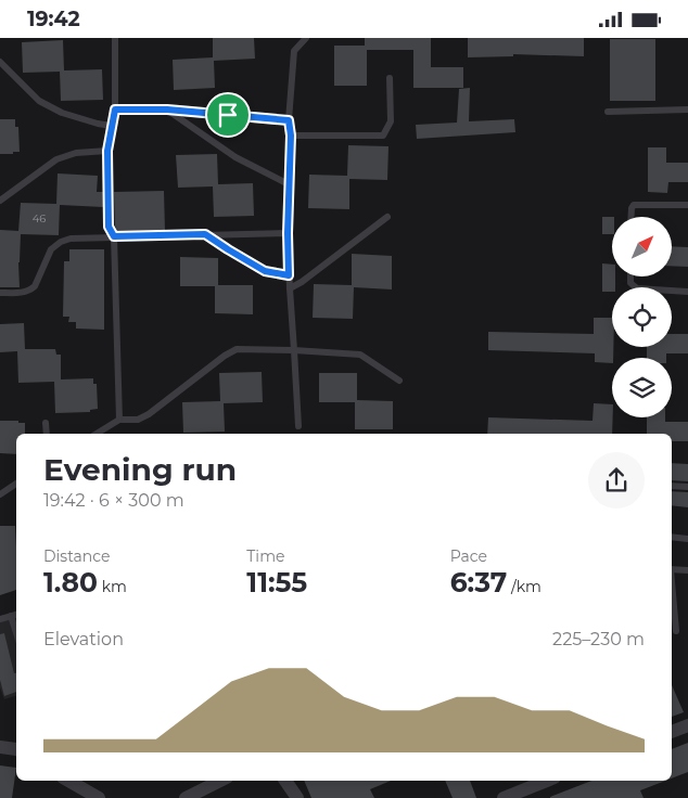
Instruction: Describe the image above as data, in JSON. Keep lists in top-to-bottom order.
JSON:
{
  "house_numbers": ["46"],
  "north": "top right",
  "page": {
    "status": "19:42",
    "heading": ["Evening run", "19:42 · 6 × 300 m"],
    "stats": [
      ["Distance", "1.80 km"],
      ["Time", "11:55"],
      ["Pace", "6:37 /km"]
    ],
    "chart": ["Elevation", "225–230 m"]
  }
}
